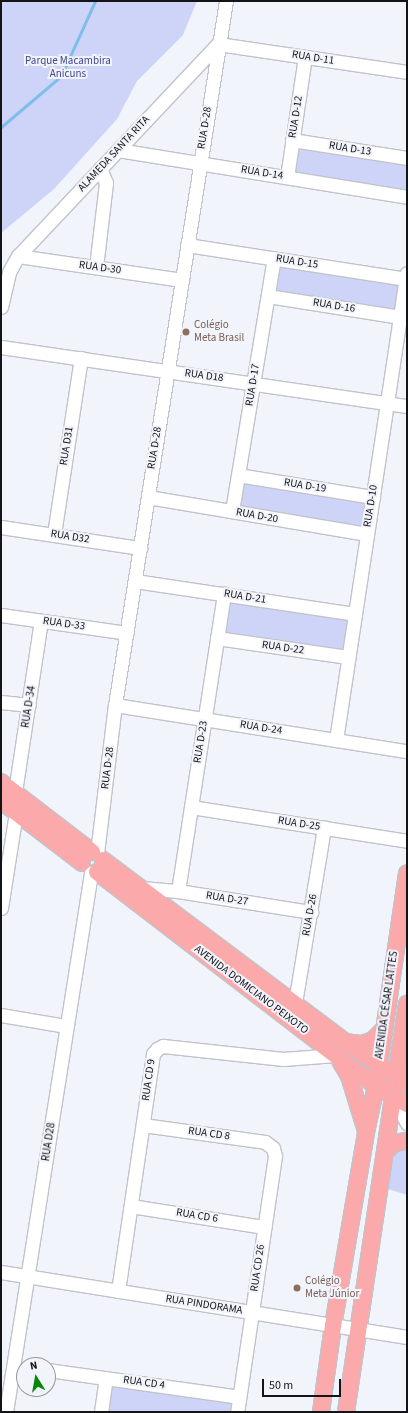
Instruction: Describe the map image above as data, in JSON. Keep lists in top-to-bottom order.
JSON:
{
  "streets": {
    "main road": ["AVENIDA DOMICIANO PEIXOTO", "AVENIDA CÉSAR LATTES"],
    "street": [
      "RUA D-11",
      "RUA D-12",
      "RUA D-28",
      "RUA D-13",
      "ALAMEDA SANTA RITA",
      "RUA D-14",
      "RUA D-15",
      "RUA D-30",
      "RUA D-16",
      "RUA D18",
      "RUA D-17",
      "RUA D31",
      "RUA D-19",
      "RUA D-10",
      "RUA D-20",
      "RUA D32",
      "RUA D-21",
      "RUA D-33",
      "RUA D-22",
      "RUA D-34",
      "RUA D-24",
      "RUA D-23",
      "RUA D-25",
      "RUA D-27",
      "RUA D-26",
      "RUA CD 9",
      "RUA CD 8",
      "RUA D28",
      "RUA CD 6",
      "RUA CD 26",
      "RUA PINDORAMA",
      "RUA CD 4"
    ]
  },
  "crossings": [
    ["RUA D-11", "RUA D-12"],
    ["RUA D-11", "RUA D-28"],
    ["RUA D-11", "ALAMEDA SANTA RITA"],
    ["RUA D-12", "RUA D-13"],
    ["RUA D-12", "RUA D-14"],
    ["RUA D-28", "ALAMEDA SANTA RITA"],
    ["RUA D-28", "RUA D-14"],
    ["RUA D-28", "RUA D-15"],
    ["RUA D-28", "RUA D-30"],
    ["RUA D-28", "RUA D18"],
    ["RUA D-28", "RUA D-20"],
    ["RUA D-28", "RUA D32"],
    ["RUA D-28", "RUA D-21"],
    ["RUA D-28", "RUA D-33"],
    ["RUA D-28", "RUA D-24"],
    ["RUA D-28", "AVENIDA DOMICIANO PEIXOTO"],
    ["RUA D-28", "RUA D28"],
    ["ALAMEDA SANTA RITA", "RUA D-14"],
    ["ALAMEDA SANTA RITA", "RUA D-30"],
    ["RUA D-15", "RUA D-17"],
    ["RUA D-15", "RUA D-10"],
    ["RUA D-16", "RUA D-17"],
    ["RUA D-16", "RUA D-10"],
    ["RUA D18", "RUA D-17"],
    ["RUA D18", "RUA D31"],
    ["RUA D18", "RUA D-10"],
    ["RUA D-17", "RUA D-19"],
    ["RUA D-17", "RUA D-20"],
    ["RUA D31", "RUA D32"],
    ["RUA D-19", "RUA D-10"],
    ["RUA D-10", "RUA D-20"],
    ["RUA D-10", "RUA D-21"],
    ["RUA D-10", "RUA D-22"],
    ["RUA D-10", "RUA D-24"],
    ["RUA D-21", "RUA D-23"],
    ["RUA D-33", "RUA D-34"],
    ["RUA D-22", "RUA D-23"],
    ["RUA D-34", "AVENIDA DOMICIANO PEIXOTO"],
    ["RUA D-24", "RUA D-23"],
    ["RUA D-23", "RUA D-25"],
    ["RUA D-23", "RUA D-27"],
    ["RUA D-25", "RUA D-26"],
    ["RUA D-27", "RUA D-26"],
    ["RUA D-27", "AVENIDA DOMICIANO PEIXOTO"],
    ["RUA D-26", "AVENIDA DOMICIANO PEIXOTO"],
    ["AVENIDA DOMICIANO PEIXOTO", "AVENIDA CÉSAR LATTES"],
    ["AVENIDA DOMICIANO PEIXOTO", "RUA CD 9"],
    ["AVENIDA DOMICIANO PEIXOTO", "RUA D28"],
    ["AVENIDA CÉSAR LATTES", "RUA PINDORAMA"],
    ["RUA CD 9", "RUA CD 8"],
    ["RUA CD 9", "RUA CD 6"],
    ["RUA CD 9", "RUA PINDORAMA"],
    ["RUA CD 8", "RUA CD 26"],
    ["RUA D28", "RUA PINDORAMA"],
    ["RUA CD 6", "RUA CD 26"],
    ["RUA CD 26", "RUA PINDORAMA"],
    ["RUA CD 26", "RUA CD 4"]
  ],
  "parks": ["Parque Macambira Anicuns"],
  "places": ["Colégio Meta Brasil", "Colégio Meta Júnior"],
  "scale_bar": "50 m",
  "north": "top"
}
